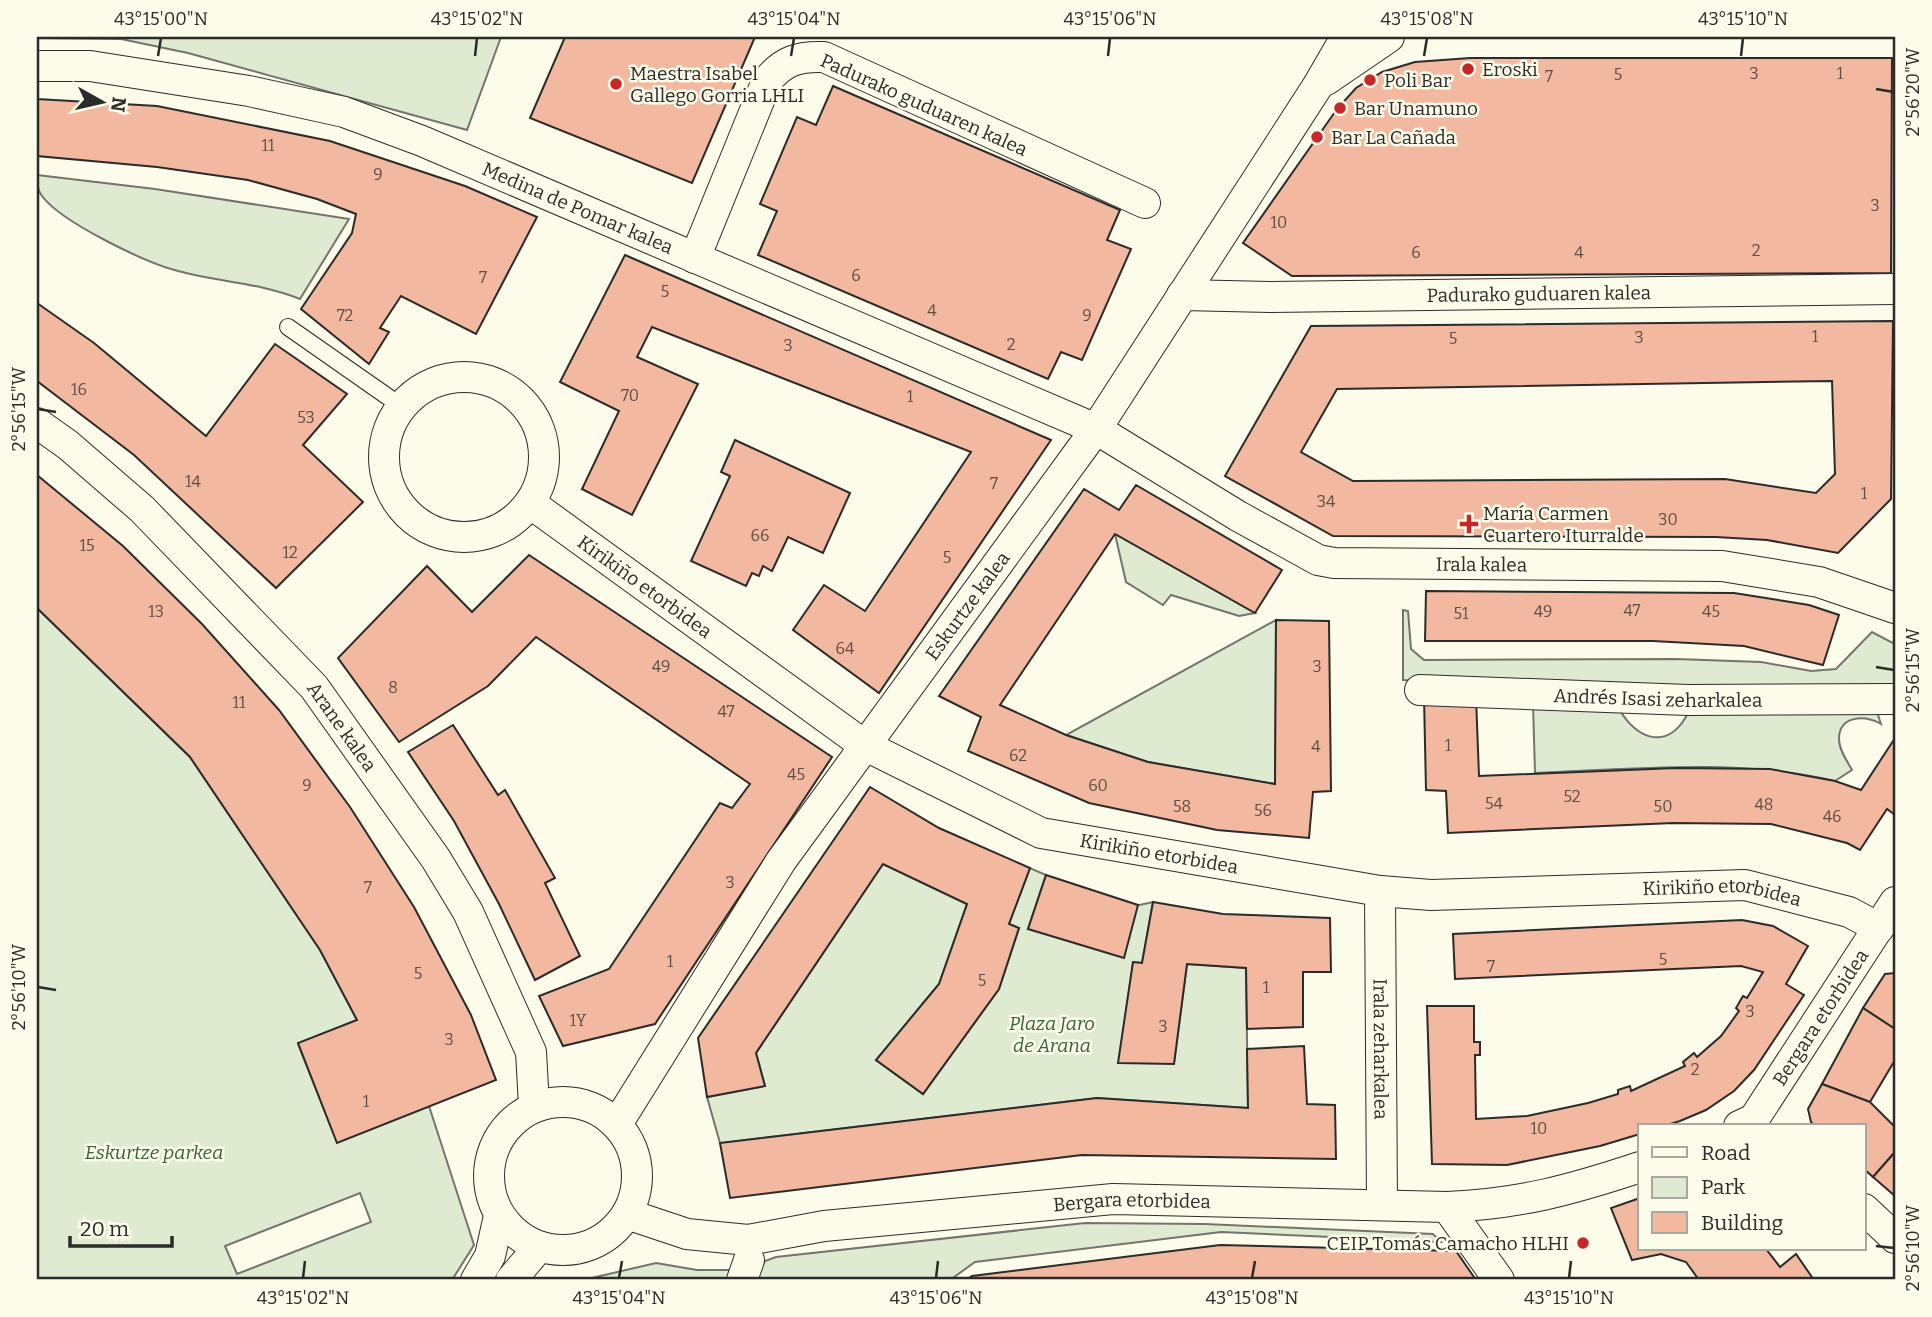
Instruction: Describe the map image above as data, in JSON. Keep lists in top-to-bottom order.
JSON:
{
  "streets": {
    "street": [
      "Padurako guduaren kalea",
      "Medina de Pomar kalea",
      "Irala kalea",
      "Kirikiño etorbidea",
      "Eskurtze kalea",
      "Andrés Isasi zeharkalea",
      "Arane kalea",
      "Bergara etorbidea",
      "Irala zeharkalea"
    ]
  },
  "crossings": [
    ["Padurako guduaren kalea", "Medina de Pomar kalea"],
    ["Padurako guduaren kalea", "Eskurtze kalea"],
    ["Medina de Pomar kalea", "Irala kalea"],
    ["Medina de Pomar kalea", "Eskurtze kalea"],
    ["Irala kalea", "Eskurtze kalea"],
    ["Kirikiño etorbidea", "Eskurtze kalea"],
    ["Kirikiño etorbidea", "Bergara etorbidea"],
    ["Kirikiño etorbidea", "Irala zeharkalea"],
    ["Eskurtze kalea", "Arane kalea"],
    ["Eskurtze kalea", "Bergara etorbidea"],
    ["Arane kalea", "Bergara etorbidea"],
    ["Bergara etorbidea", "Irala zeharkalea"]
  ],
  "parks": ["Plaza Jaro de Arana", "Eskurtze parkea"],
  "places": {
    "other": [
      "Eroski",
      "Poli Bar",
      "Maestra Isabel Gallego Gorria LHLI",
      "Bar Unamuno",
      "Bar La Cañada",
      "CEIP Tomás Camacho HLHI"
    ],
    "health": ["María Carmen Cuartero Iturralde"]
  },
  "house_numbers": [
    "3",
    "1",
    "5",
    "7",
    "11",
    "9",
    "3",
    "10",
    "2",
    "6",
    "4",
    "6",
    "7",
    "5",
    "4",
    "72",
    "9",
    "1",
    "3",
    "5",
    "2",
    "3",
    "16",
    "70",
    "1",
    "53",
    "14",
    "7",
    "1",
    "34",
    "30",
    "66",
    "15",
    "12",
    "5",
    "47",
    "13",
    "49",
    "45",
    "51",
    "64",
    "49",
    "3",
    "8",
    "11",
    "47",
    "1",
    "4",
    "62",
    "45",
    "9",
    "60",
    "52",
    "54",
    "48",
    "58",
    "50",
    "56",
    "46",
    "3",
    "7",
    "5",
    "1",
    "7",
    "5",
    "5",
    "1",
    "3",
    "1Y",
    "3",
    "3",
    "2",
    "1",
    "10"
  ],
  "legend": ["Road", "Park", "Building"],
  "scale_bar": "20 m",
  "north": "right",
  "coordinates": [
    "43°15'00\"N",
    "43°15'02\"N",
    "43°15'04\"N",
    "43°15'06\"N",
    "43°15'08\"N",
    "43°15'10\"N",
    "2°56'20\"W",
    "2°56'15\"W",
    "2°56'10\"W"
  ]
}
